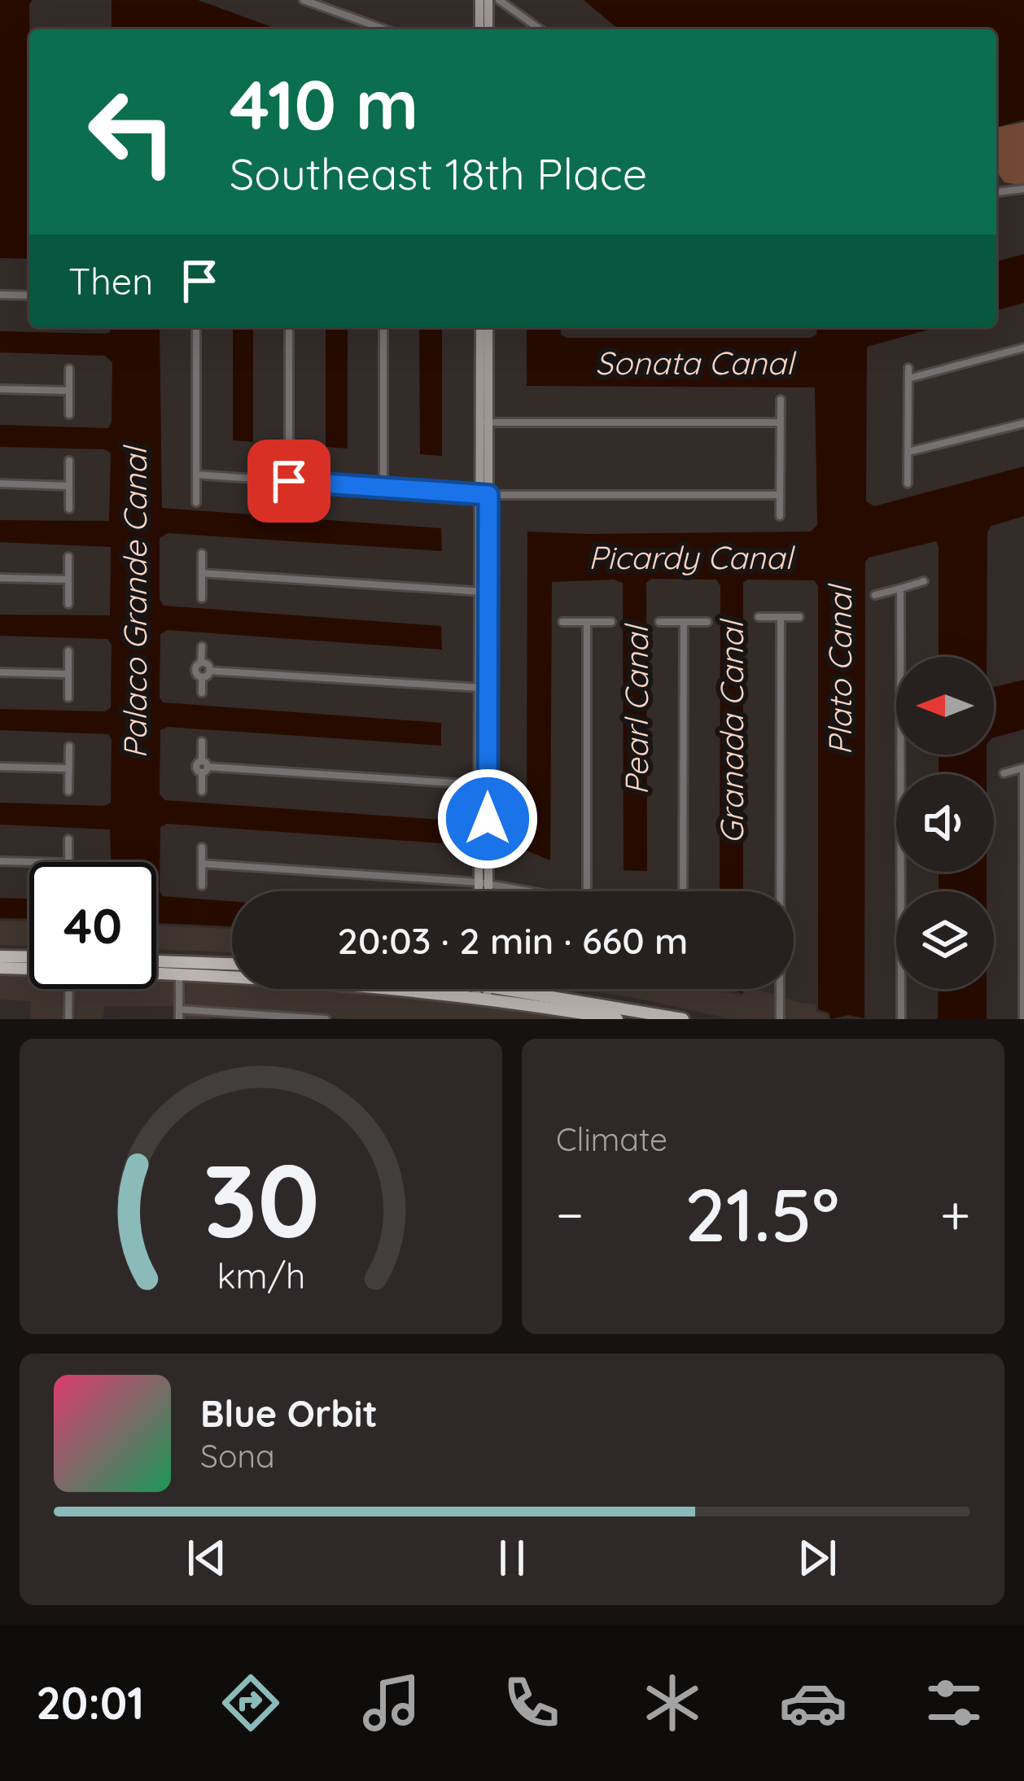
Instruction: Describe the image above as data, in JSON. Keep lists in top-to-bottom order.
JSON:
{
  "water": [
    "Sonata Canal",
    "Picardy Canal",
    "Palaco Grande Canal",
    "Plato Canal",
    "Pearl Canal",
    "Granada Canal"
  ],
  "north": "left",
  "page": {
    "turn": ["410 m", "Southeast 18th Place"],
    "then": "Then",
    "limit": "40",
    "trip": "20:03 · 2 min · 660 m",
    "tile": "Climate",
    "heat": ["−", "21.5°", "+"],
    "song": ["Blue Orbit", "Sona"],
    "tabs": "20:01",
    "gauge": ["30", "km/h"]
  }
}
